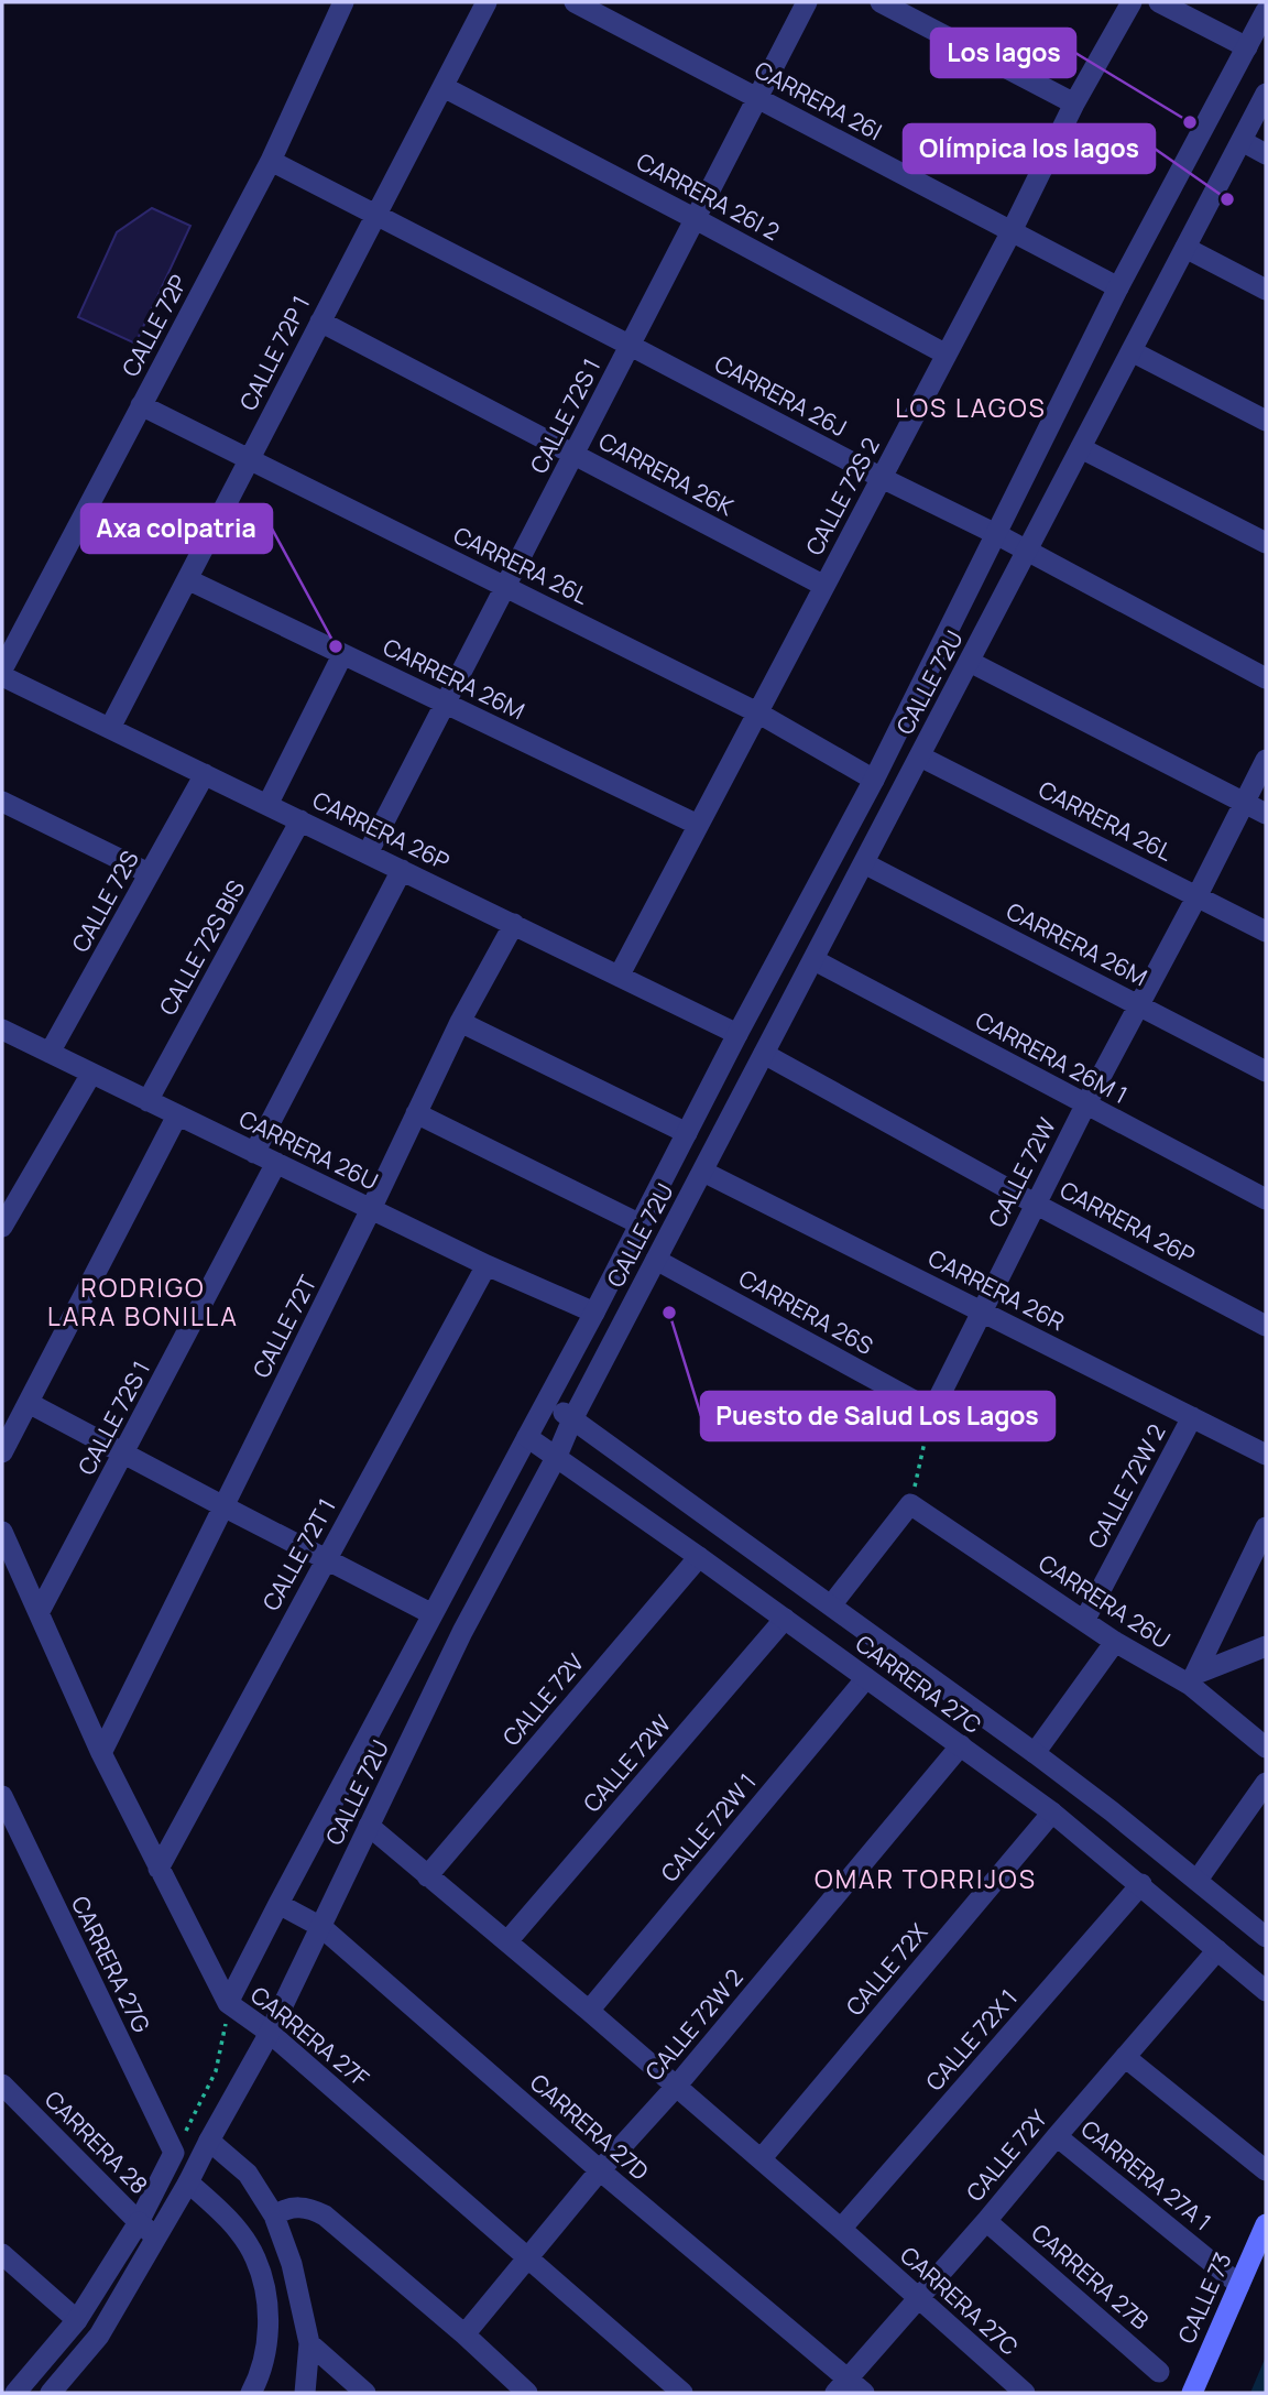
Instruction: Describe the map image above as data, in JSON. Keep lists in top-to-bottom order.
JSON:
{
  "streets": {
    "main road": ["CALLE 73"],
    "street": [
      "CARRERA 26I",
      "CARRERA 26I 2",
      "CALLE 72P",
      "CALLE 72P 1",
      "CARRERA 26J",
      "CALLE 72S 1",
      "CARRERA 26K",
      "CALLE 72S 2",
      "CARRERA 26L",
      "CARRERA 26M",
      "CALLE 72U",
      "CARRERA 26P",
      "CALLE 72S",
      "CALLE 72S BIS",
      "CARRERA 26M 1",
      "CARRERA 26U",
      "CALLE 72W",
      "CARRERA 26R",
      "CARRERA 26S",
      "CALLE 72T",
      "CALLE 72W 2",
      "CALLE 72T 1",
      "CARRERA 27C",
      "CALLE 72V",
      "CALLE 72W 1",
      "CARRERA 27G",
      "CALLE 72X",
      "CARRERA 27F",
      "CALLE 72X 1",
      "CARRERA 27D",
      "CARRERA 28",
      "CALLE 72Y",
      "CARRERA 27A 1",
      "CARRERA 27B"
    ]
  },
  "crossings": [
    ["CARRERA 26I", "CALLE 72S 1"],
    ["CARRERA 26I", "CALLE 72S 2"],
    ["CARRERA 26I", "CALLE 72U"],
    ["CARRERA 26I 2", "CALLE 72P 1"],
    ["CARRERA 26I 2", "CALLE 72S 1"],
    ["CARRERA 26I 2", "CALLE 72S 2"],
    ["CALLE 72P", "CARRERA 26J"],
    ["CALLE 72P", "CARRERA 26L"],
    ["CALLE 72P 1", "CARRERA 26J"],
    ["CALLE 72P 1", "CARRERA 26K"],
    ["CALLE 72P 1", "CARRERA 26L"],
    ["CALLE 72P 1", "CARRERA 26M"],
    ["CALLE 72P 1", "CARRERA 26P"],
    ["CARRERA 26J", "CALLE 72S 1"],
    ["CARRERA 26J", "CALLE 72S 2"],
    ["CARRERA 26J", "CALLE 72U"],
    ["CALLE 72S 1", "CARRERA 26K"],
    ["CALLE 72S 1", "CARRERA 26L"],
    ["CALLE 72S 1", "CARRERA 26M"],
    ["CALLE 72S 1", "CARRERA 26P"],
    ["CALLE 72S 1", "CARRERA 26U"],
    ["CALLE 72S 1", "CARRERA 27F"],
    ["CARRERA 26K", "CALLE 72S 2"],
    ["CALLE 72S 2", "CARRERA 26L"],
    ["CALLE 72S 2", "CARRERA 26M"],
    ["CALLE 72S 2", "CARRERA 26P"],
    ["CARRERA 26L", "CALLE 72U"],
    ["CARRERA 26L", "CALLE 72W"],
    ["CARRERA 26M", "CALLE 72U"],
    ["CARRERA 26M", "CALLE 72W"],
    ["CALLE 72U", "CARRERA 26P"],
    ["CALLE 72U", "CARRERA 26M 1"],
    ["CALLE 72U", "CARRERA 26U"],
    ["CALLE 72U", "CARRERA 26R"],
    ["CALLE 72U", "CARRERA 26S"],
    ["CALLE 72U", "CARRERA 27C"],
    ["CALLE 72U", "CARRERA 27F"],
    ["CALLE 72U", "CARRERA 27D"],
    ["CALLE 72U", "CARRERA 28"],
    ["CARRERA 26P", "CALLE 72S"],
    ["CARRERA 26P", "CALLE 72S BIS"],
    ["CARRERA 26P", "CALLE 72W"],
    ["CARRERA 26P", "CALLE 72T"],
    ["CALLE 72S", "CARRERA 26U"],
    ["CALLE 72S BIS", "CARRERA 26U"],
    ["CARRERA 26M 1", "CALLE 72W"],
    ["CARRERA 26U", "CALLE 72T"],
    ["CARRERA 26U", "CALLE 72W 2"],
    ["CARRERA 26U", "CALLE 72T 1"],
    ["CALLE 72W", "CARRERA 26R"],
    ["CALLE 72W", "CARRERA 26S"],
    ["CALLE 72W", "CARRERA 27C"],
    ["CARRERA 26R", "CALLE 72W 2"],
    ["CALLE 72T", "CARRERA 27F"],
    ["CALLE 72W 2", "CARRERA 27C"],
    ["CALLE 72W 2", "CARRERA 27F"],
    ["CALLE 72W 2", "CARRERA 27D"],
    ["CALLE 72T 1", "CARRERA 27F"],
    ["CARRERA 27C", "CALLE 72V"],
    ["CARRERA 27C", "CALLE 72W 1"],
    ["CARRERA 27C", "CALLE 72X"],
    ["CARRERA 27C", "CALLE 72X 1"],
    ["CARRERA 27C", "CALLE 72Y"],
    ["CARRERA 27D", "CALLE 72Y"],
    ["CALLE 72Y", "CARRERA 27A 1"],
    ["CALLE 72Y", "CARRERA 27B"],
    ["CARRERA 27A 1", "CALLE 73"]
  ],
  "districts": ["LOS LAGOS", "RODRIGO LARA BONILLA", "OMAR TORRIJOS"],
  "places": [
    "Los lagos",
    "Olímpica los lagos",
    "Axa colpatria",
    "Puesto de Salud Los Lagos"
  ]
}
